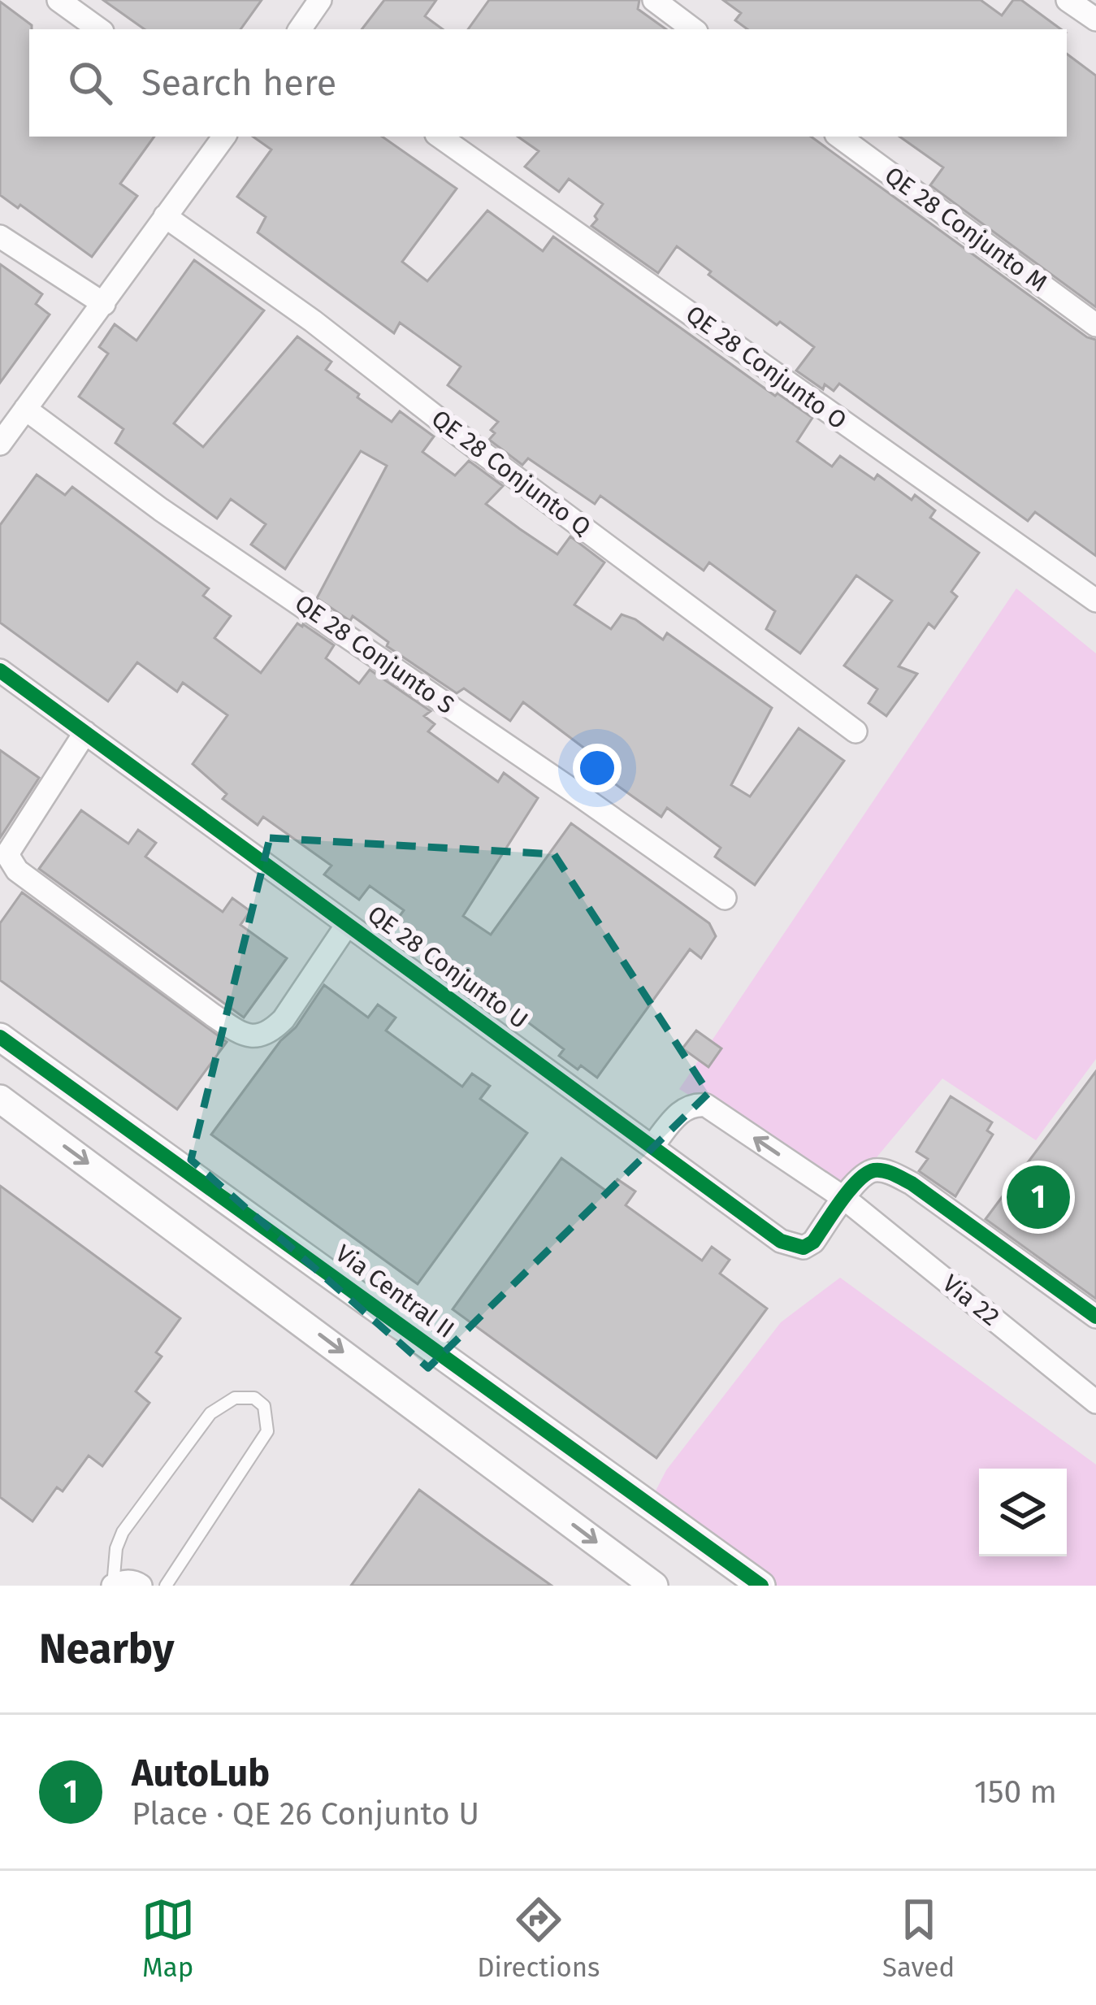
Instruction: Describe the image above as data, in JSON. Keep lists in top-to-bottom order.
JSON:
{
  "streets": {
    "street": [
      "QE 28 Conjunto M",
      "QE 28 Conjunto O",
      "QE 28 Conjunto Q",
      "QE 28 Conjunto S",
      "QE 28 Conjunto U",
      "Via Central II",
      "Via 22"
    ]
  },
  "crossings": [
    ["QE 28 Conjunto U", "Via 22"]
  ],
  "one_way": ["Via 22"],
  "page": {
    "search": "Search here",
    "pins": "1",
    "heading": "Nearby",
    "list": [
      {
        "mark": "1",
        "name": "AutoLub",
        "note": "Place · QE 26 Conjunto U",
        "value": "150 m"
      }
    ],
    "nav": ["Map", "Directions", "Saved"]
  }
}
